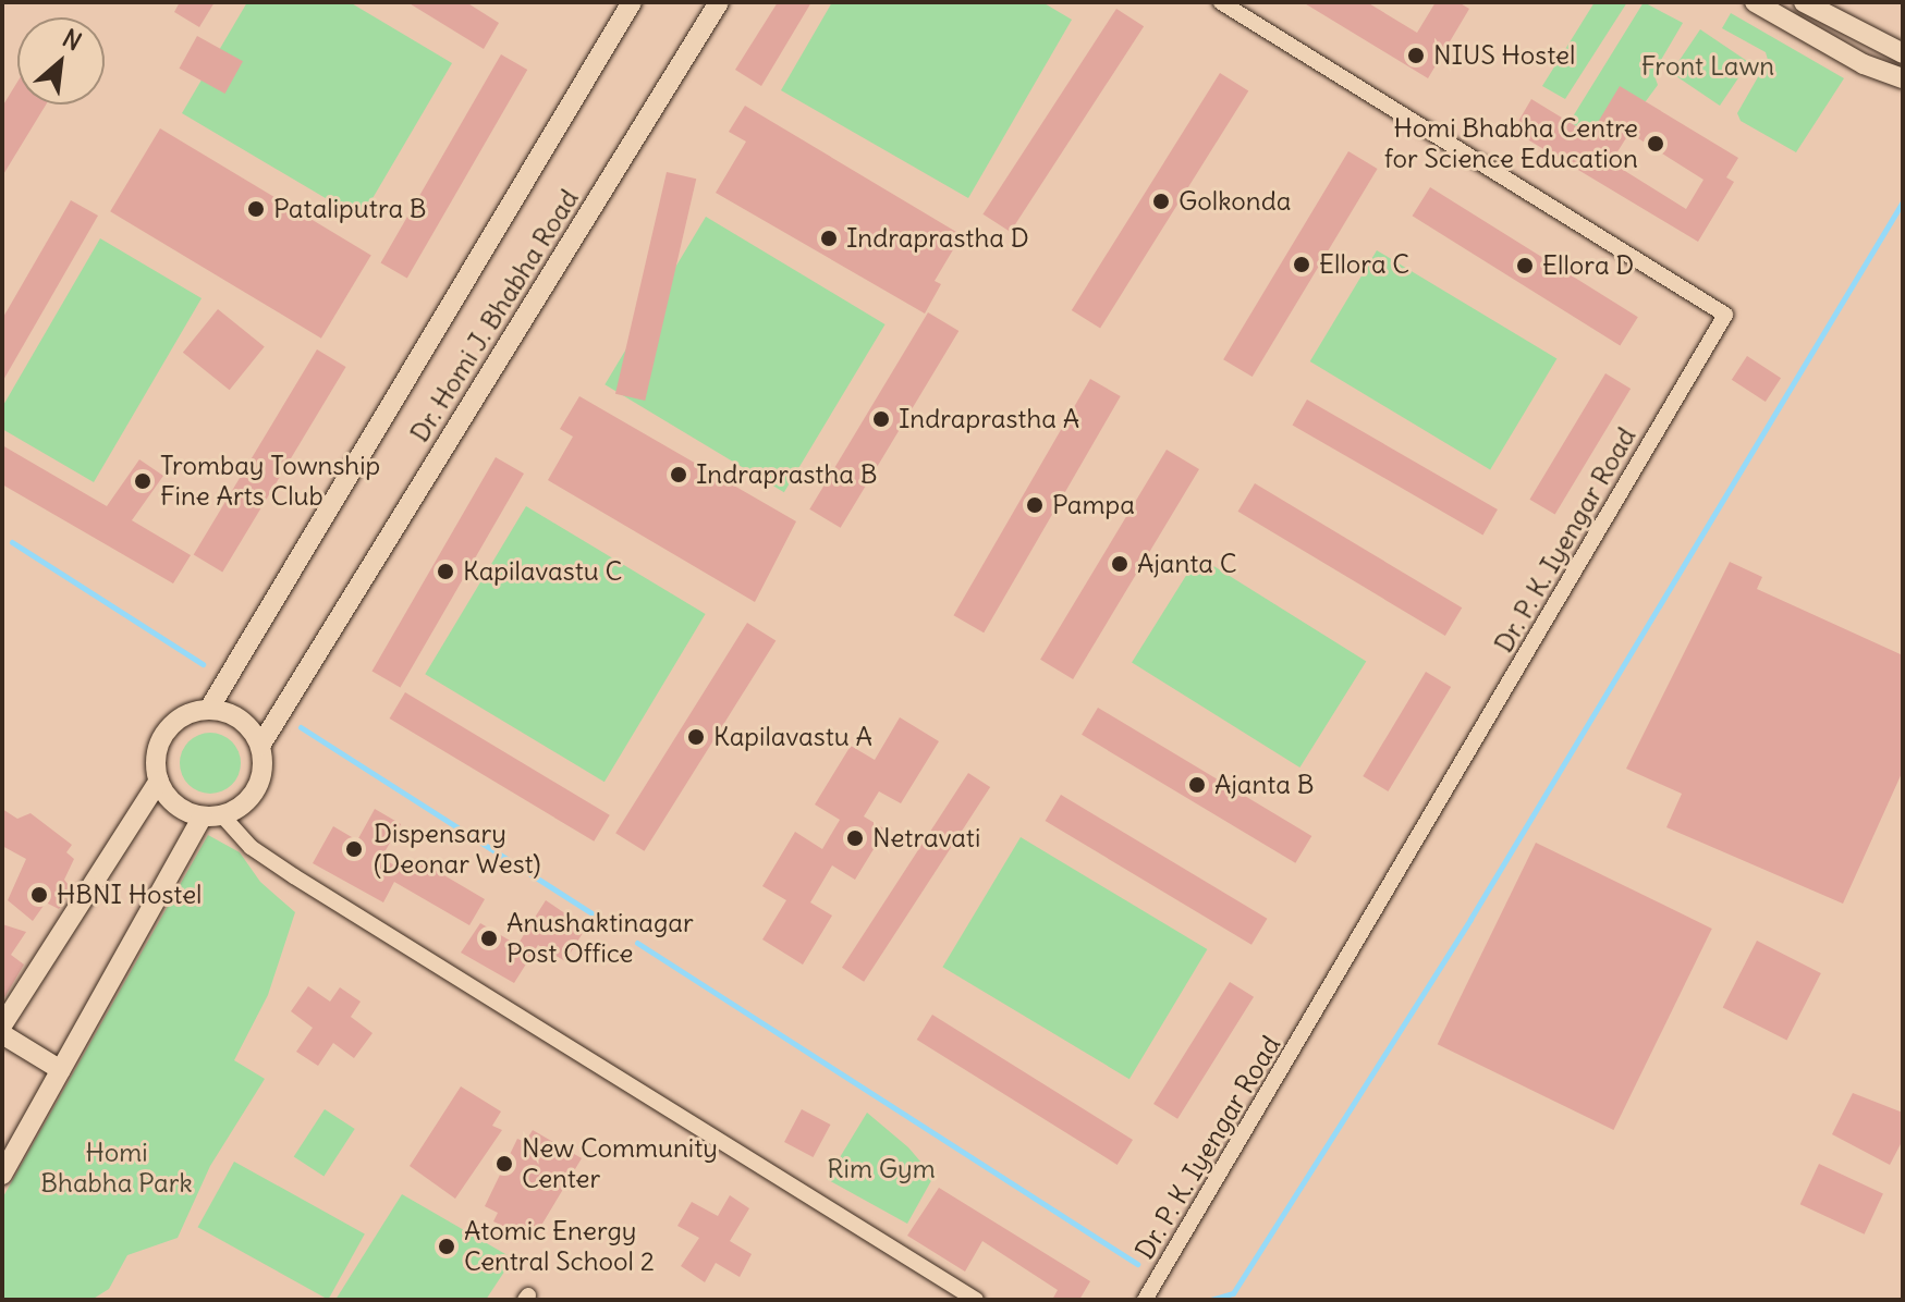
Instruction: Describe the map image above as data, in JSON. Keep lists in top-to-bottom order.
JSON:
{
  "streets": {
    "street": ["Dr. Homi J. Bhabha Road", "Dr. P. K. Iyengar Road"]
  },
  "parks": ["Front Lawn", "Homi Bhabha Park", "Rim Gym"],
  "places": [
    "NIUS Hostel",
    "Homi Bhabha Centre for Science Education",
    "Golkonda",
    "Pataliputra B",
    "Indraprastha D",
    "Ellora C",
    "Ellora D",
    "Indraprastha A",
    "Indraprastha B",
    "Trombay Township Fine Arts Club",
    "Pampa",
    "Ajanta C",
    "Kapilavastu C",
    "Kapilavastu A",
    "Ajanta B",
    "Netravati",
    "Dispensary (Deonar West)",
    "HBNI Hostel",
    "Anushaktinagar Post Office",
    "New Community Center",
    "Atomic Energy Central School 2"
  ],
  "north": "top right"
}
